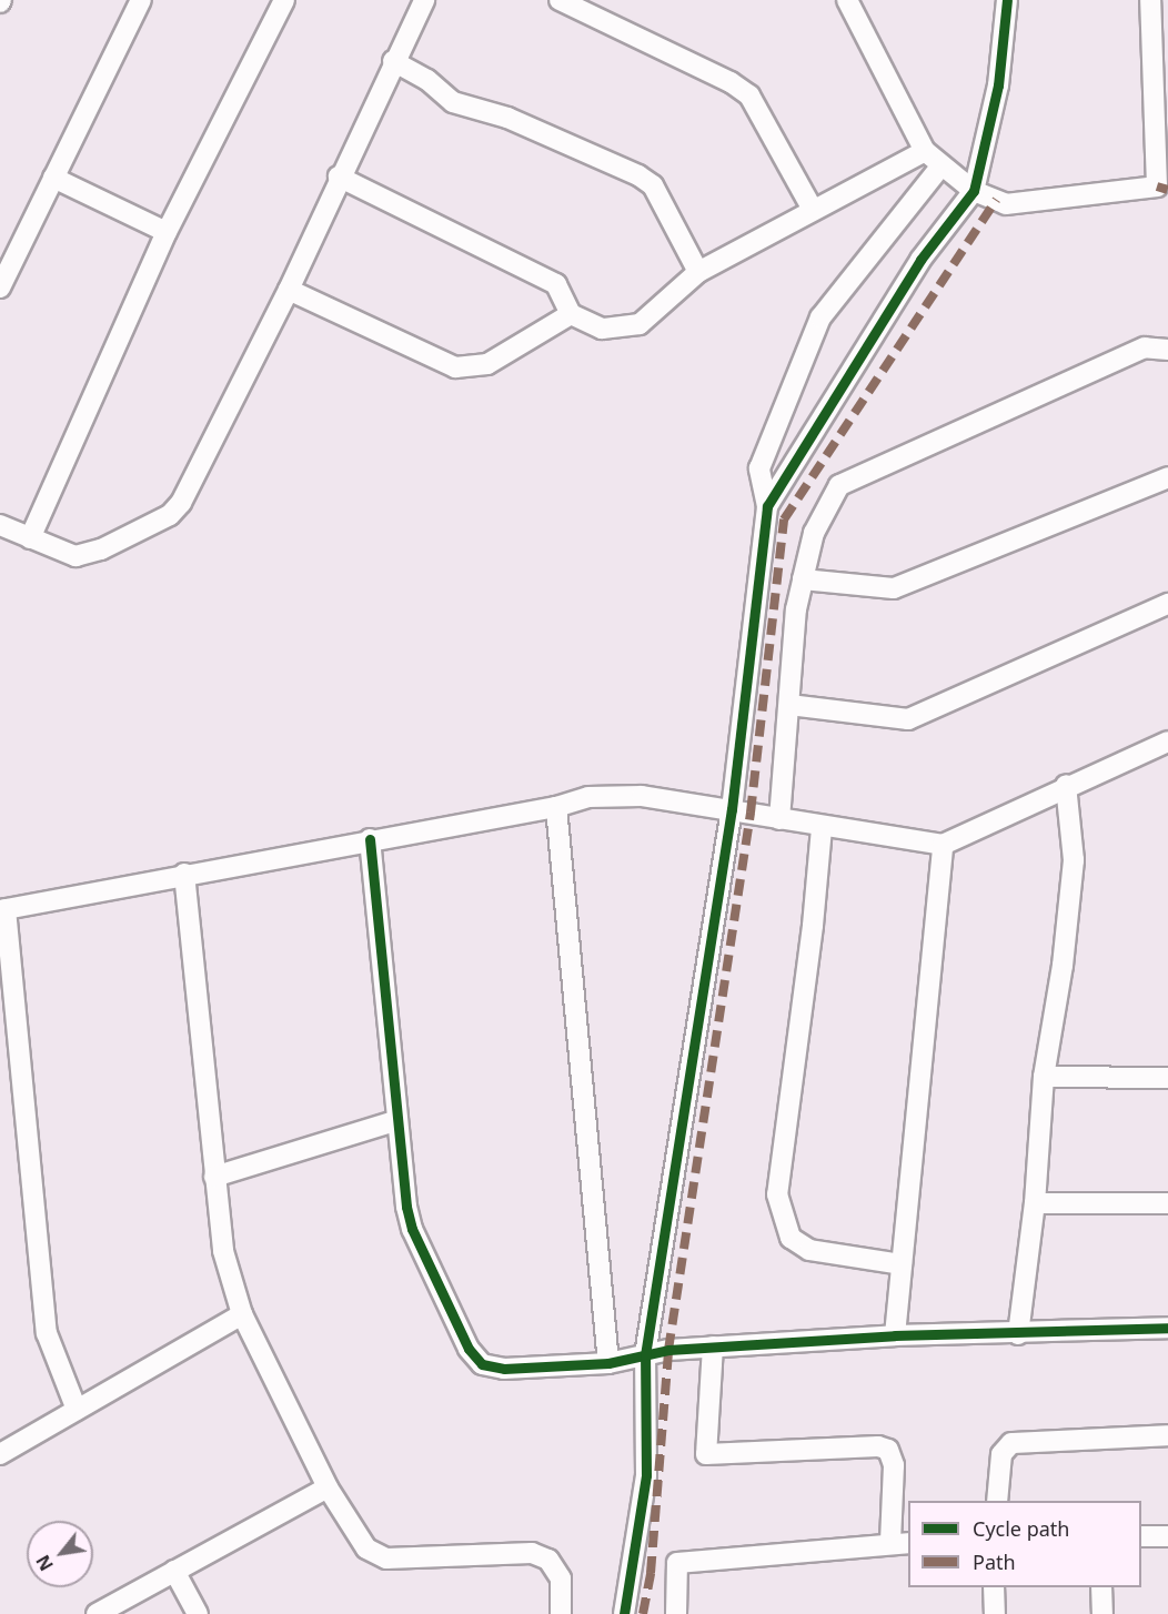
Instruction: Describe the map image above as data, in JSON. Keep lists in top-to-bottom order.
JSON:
{
  "legend": ["Cycle path", "Path"],
  "north": "bottom left"
}
